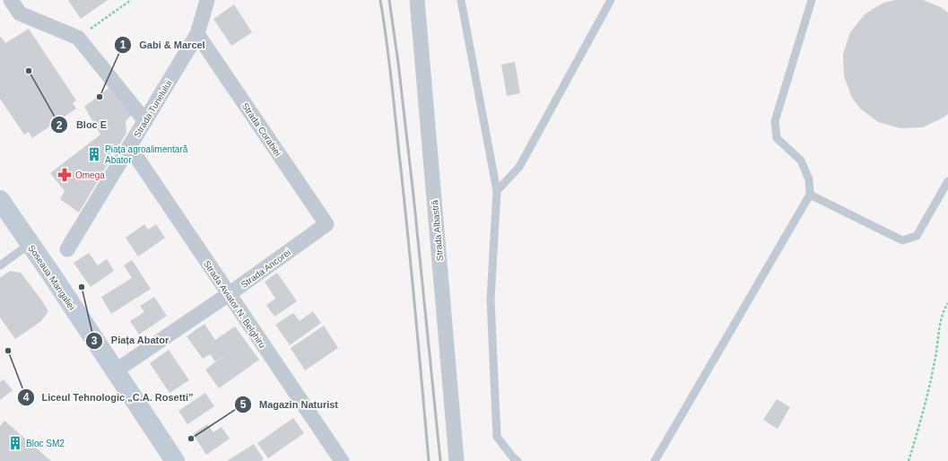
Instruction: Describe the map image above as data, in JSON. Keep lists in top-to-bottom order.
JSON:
{
  "streets": {
    "street": [
      "Strada Tunelului",
      "Strada Corabiei",
      "Strada Albastră",
      "Strada Ancorei",
      "Șoseaua Mangaliei",
      "Strada Aviator N. Belghiru"
    ]
  },
  "crossings": [
    ["Strada Tunelului", "Strada Corabiei"],
    ["Strada Tunelului", "Strada Aviator N. Belghiru"],
    ["Strada Corabiei", "Strada Ancorei"],
    ["Strada Ancorei", "Șoseaua Mangaliei"],
    ["Strada Ancorei", "Strada Aviator N. Belghiru"]
  ],
  "places": {
    "other": [
      "Bloc E",
      "Gabi & Marcel",
      "Piața Abator",
      "Liceul Tehnologic „C.A. Rosetti”",
      "Magazin Naturist"
    ],
    "building": ["Piața agroalimentară Abator", "Bloc SM2"],
    "pharmacy": ["Omega"]
  }
}
